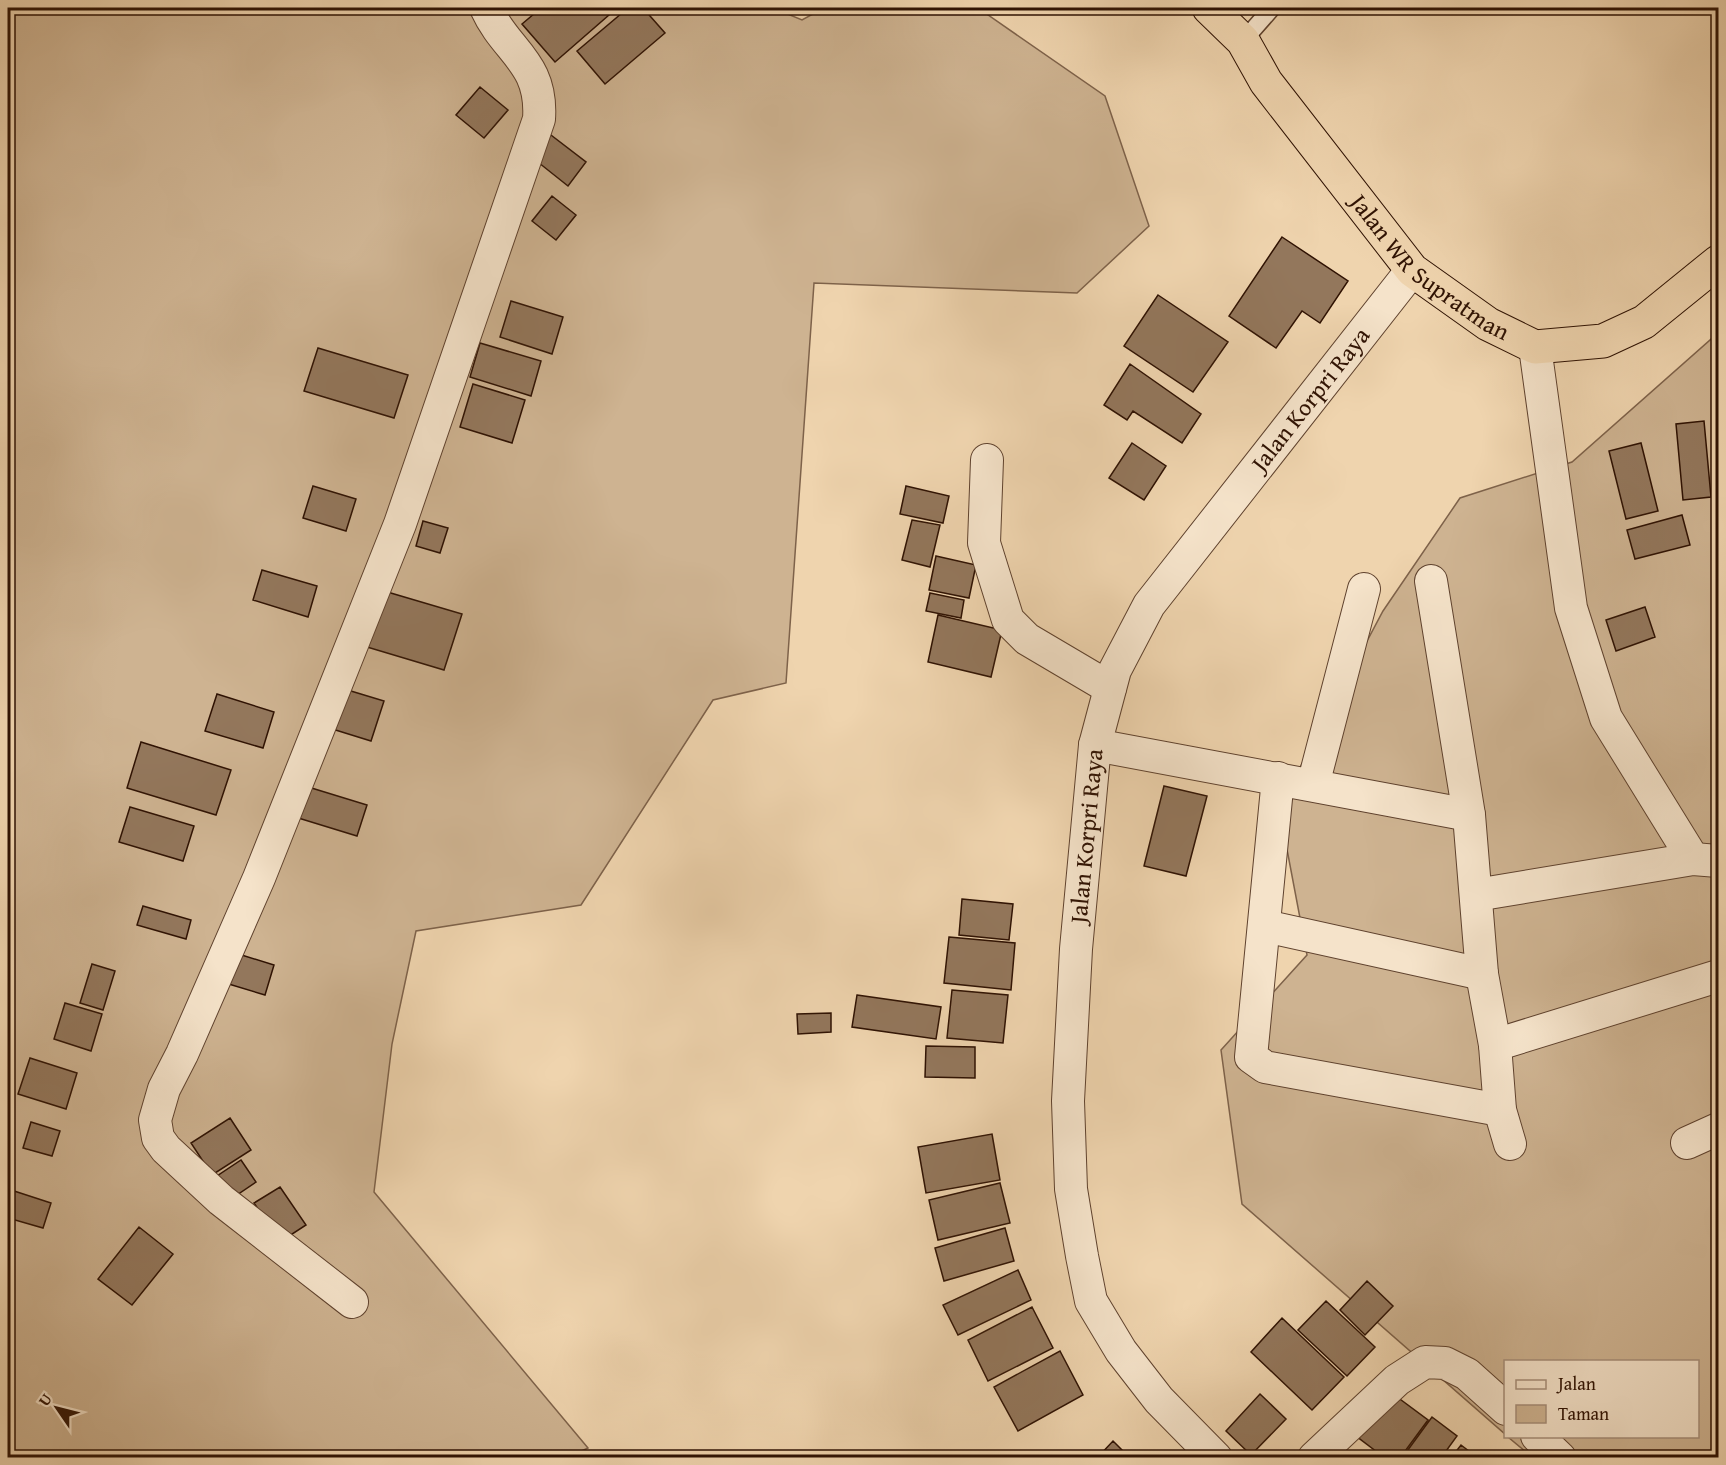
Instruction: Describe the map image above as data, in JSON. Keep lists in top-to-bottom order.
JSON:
{
  "streets": {
    "highway": ["Jalan WR Supratman"],
    "street": ["Jalan Korpri Raya"]
  },
  "crossings": [
    ["Jalan WR Supratman", "Jalan Korpri Raya"]
  ],
  "legend": ["Jalan", "Taman"],
  "north": "top left"
}
